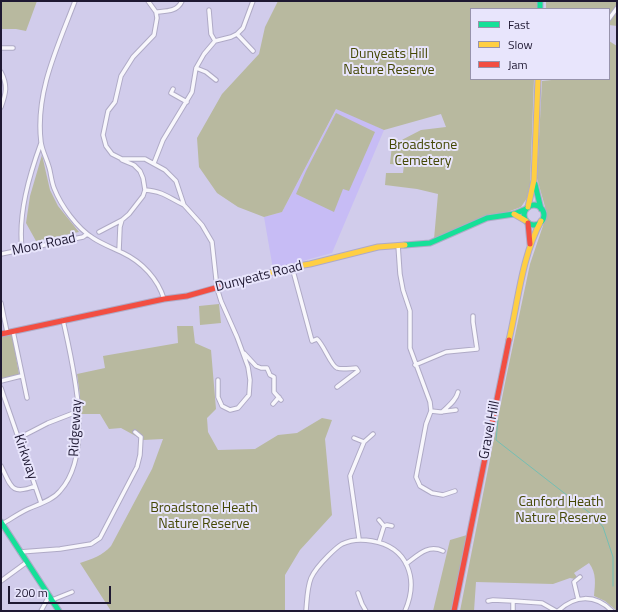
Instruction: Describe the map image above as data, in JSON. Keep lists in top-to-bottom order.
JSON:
{
  "streets": {
    "main road": ["Dunyeats Road", "Gravel Hill"],
    "street": ["Moor Road", "Ridgeway", "Kirkway"]
  },
  "crossings": [
    ["Dunyeats Road", "Ridgeway"],
    ["Dunyeats Road", "Gravel Hill"],
    ["Ridgeway", "Kirkway"]
  ],
  "parks": [
    "Dunyeats Hill Nature Reserve",
    "Broadstone Cemetery",
    "Canford Heath Nature Reserve",
    "Broadstone Heath Nature Reserve"
  ],
  "legend": ["Fast", "Slow", "Jam"],
  "scale_bar": "200 m"
}
